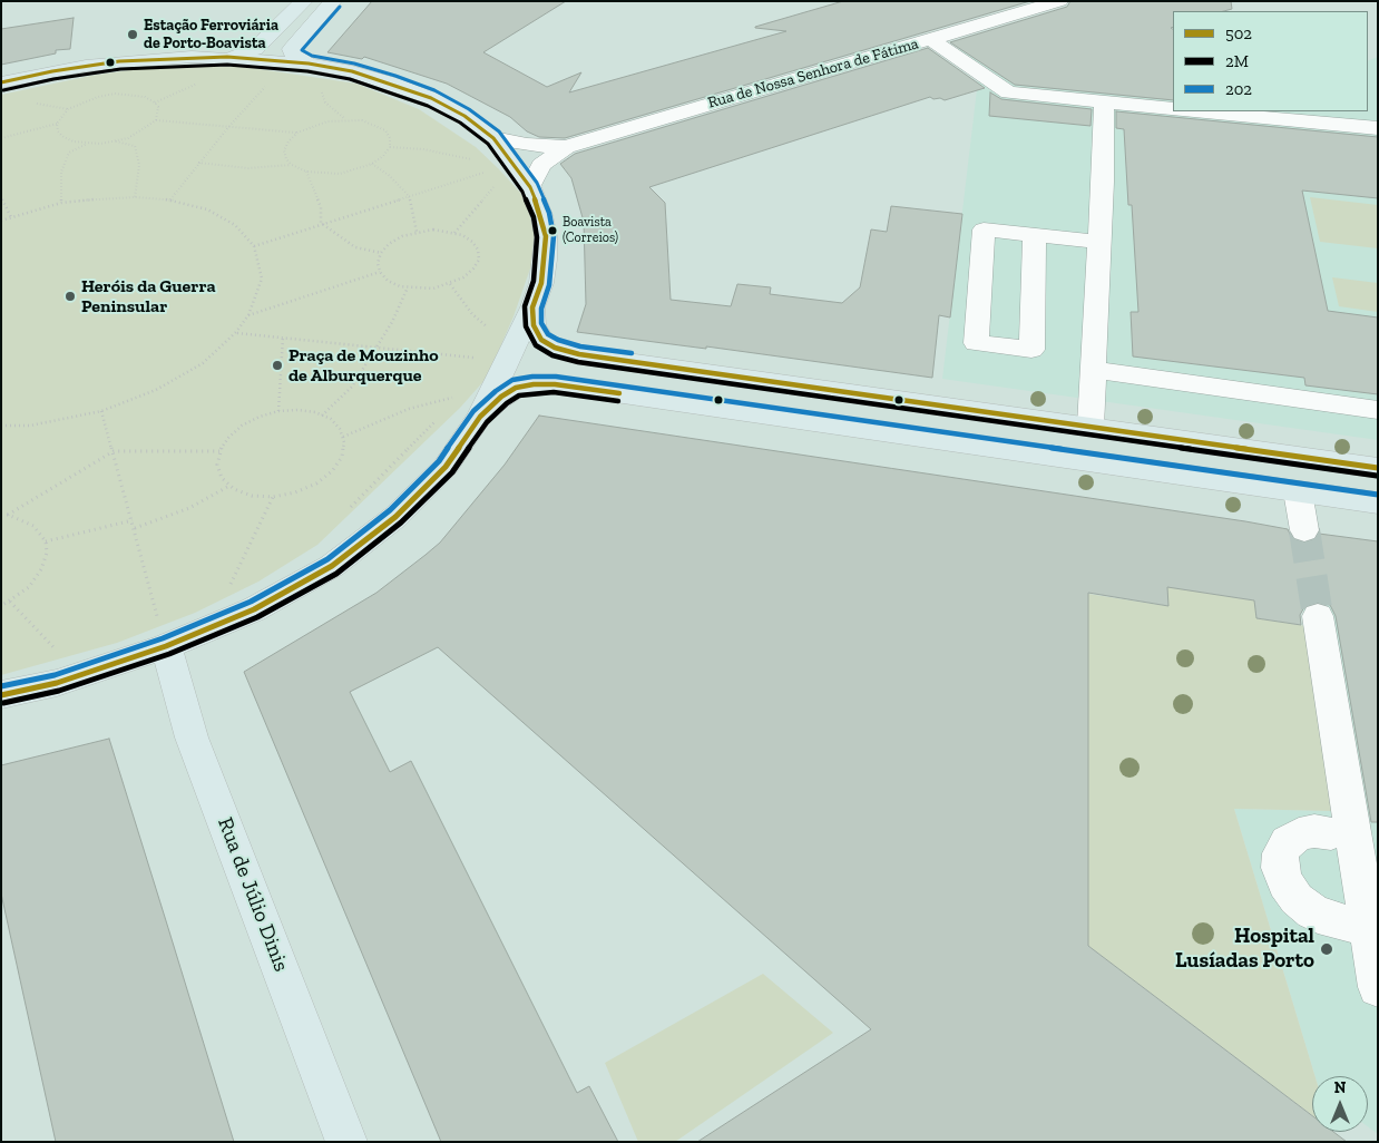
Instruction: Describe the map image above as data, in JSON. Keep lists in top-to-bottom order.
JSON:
{
  "streets": {
    "main road": ["Rua de Júlio Dinis"],
    "street": ["Rua de Nossa Senhora de Fátima"]
  },
  "places": [
    "Estação Ferroviária de Porto-Boavista",
    "Boavista (Correios)",
    "Heróis da Guerra Peninsular",
    "Praça de Mouzinho de Alburquerque",
    "Hospital Lusíadas Porto"
  ],
  "lines": ["transit line 202", "transit line 502", "transit line 2M"],
  "legend": ["502", "2M", "202"],
  "north": "top"
}
